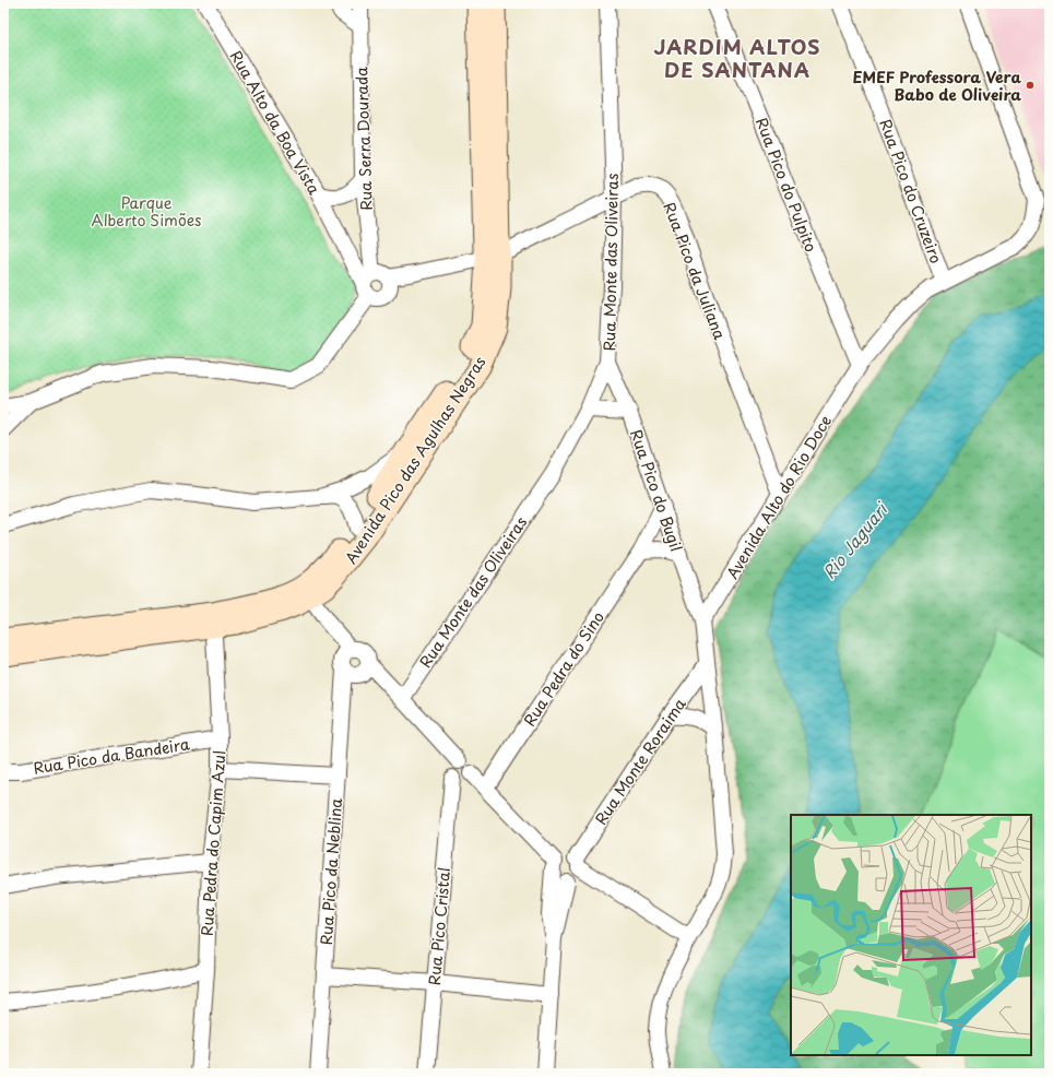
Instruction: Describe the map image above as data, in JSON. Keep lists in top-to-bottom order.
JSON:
{
  "streets": {
    "street": [
      "Rua Alto da Boa Vista",
      "Rua Serra Dourada",
      "Rua Pico do Pulpito",
      "Rua Pico do Cruzeiro",
      "Rua Monte das Oliveiras",
      "Rua Pico da Juliana",
      "Avenida Pico das Agulhas Negras",
      "Rua Pico do Bugil",
      "Avenida Alto do Rio Doce",
      "Rua Pedra do Sino",
      "Rua Pico da Bandeira",
      "Rua Monte Roraima",
      "Rua Pedra do Capim Azul",
      "Rua Pico da Neblina",
      "Rua Pico Cristal"
    ]
  },
  "crossings": [
    ["Rua Alto da Boa Vista", "Rua Serra Dourada"],
    ["Rua Alto da Boa Vista", "Rua Pico da Juliana"],
    ["Rua Serra Dourada", "Rua Pico da Juliana"],
    ["Rua Pico do Pulpito", "Avenida Alto do Rio Doce"],
    ["Rua Pico do Cruzeiro", "Avenida Alto do Rio Doce"],
    ["Rua Monte das Oliveiras", "Rua Pico da Juliana"],
    ["Rua Monte das Oliveiras", "Rua Pico do Bugil"],
    ["Rua Pico da Juliana", "Avenida Pico das Agulhas Negras"],
    ["Rua Pico da Juliana", "Avenida Alto do Rio Doce"],
    ["Avenida Pico das Agulhas Negras", "Rua Pedra do Capim Azul"],
    ["Rua Pico do Bugil", "Avenida Alto do Rio Doce"],
    ["Rua Pico do Bugil", "Rua Pedra do Sino"],
    ["Rua Pico da Bandeira", "Rua Pedra do Capim Azul"]
  ],
  "districts": ["JARDIM ALTOS DE SANTANA"],
  "water": ["Rio Jaguari"],
  "parks": ["Parque Alberto Simões"],
  "places": ["EMEF Professora Vera Babo de Oliveira"]
}
